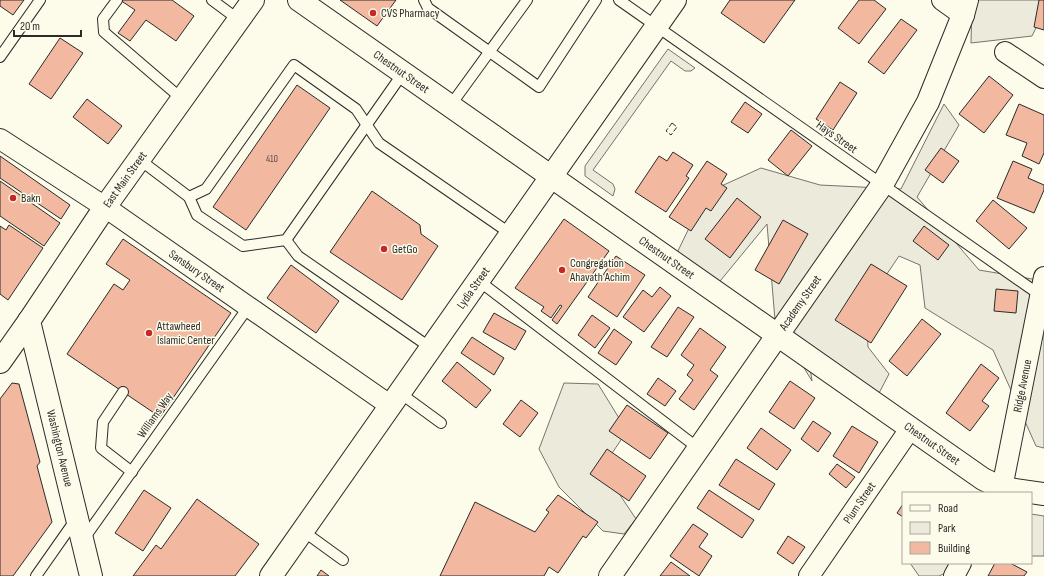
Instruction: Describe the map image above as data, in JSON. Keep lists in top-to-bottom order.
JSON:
{
  "streets": {
    "main road": [
      "Chestnut Street",
      "East Main Street",
      "Lydia Street",
      "Academy Street",
      "Washington Avenue"
    ],
    "street": ["Sansbury Street", "Ridge Avenue", "Plum Street"],
    "lane": ["Hays Street", "Williams Way"]
  },
  "crossings": [
    ["Chestnut Street", "Lydia Street"],
    ["Chestnut Street", "Academy Street"],
    ["Chestnut Street", "Ridge Avenue"],
    ["Chestnut Street", "Plum Street"],
    ["Hays Street", "Lydia Street"],
    ["Hays Street", "Academy Street"],
    ["Hays Street", "Ridge Avenue"],
    ["East Main Street", "Sansbury Street"],
    ["East Main Street", "Washington Avenue"],
    ["Sansbury Street", "Lydia Street"],
    ["Sansbury Street", "Williams Way"],
    ["Williams Way", "Washington Avenue"]
  ],
  "places": [
    "CVS Pharmacy",
    "Bakn",
    "GetGo",
    "Congregation Ahavath Achim",
    "Attawheed Islamic Center"
  ],
  "house_numbers": ["410"],
  "legend": ["Road", "Park", "Building"],
  "scale_bar": "20 m"
}
